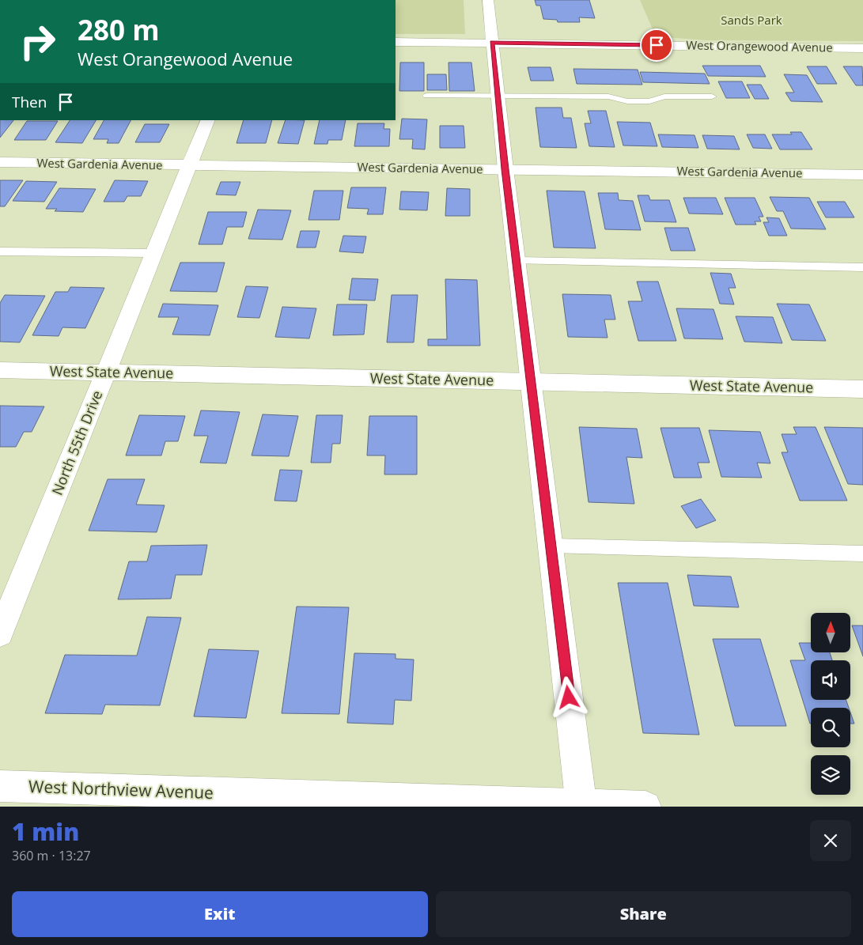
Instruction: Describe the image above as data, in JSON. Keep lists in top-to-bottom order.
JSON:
{
  "streets": {
    "street": [
      "West Orangewood Avenue",
      "West Gardenia Avenue",
      "West State Avenue",
      "North 55th Drive",
      "West Northview Avenue"
    ]
  },
  "crossings": [
    ["West Gardenia Avenue", "North 55th Drive"],
    ["West State Avenue", "North 55th Drive"]
  ],
  "parks": ["Sands Park"],
  "north": "top",
  "page": {
    "turn": ["280 m", "West Orangewood Avenue"],
    "then": "Then",
    "heading": ["1 min", "360 m · 13:27"],
    "buttons": ["Exit", "Share"]
  }
}
